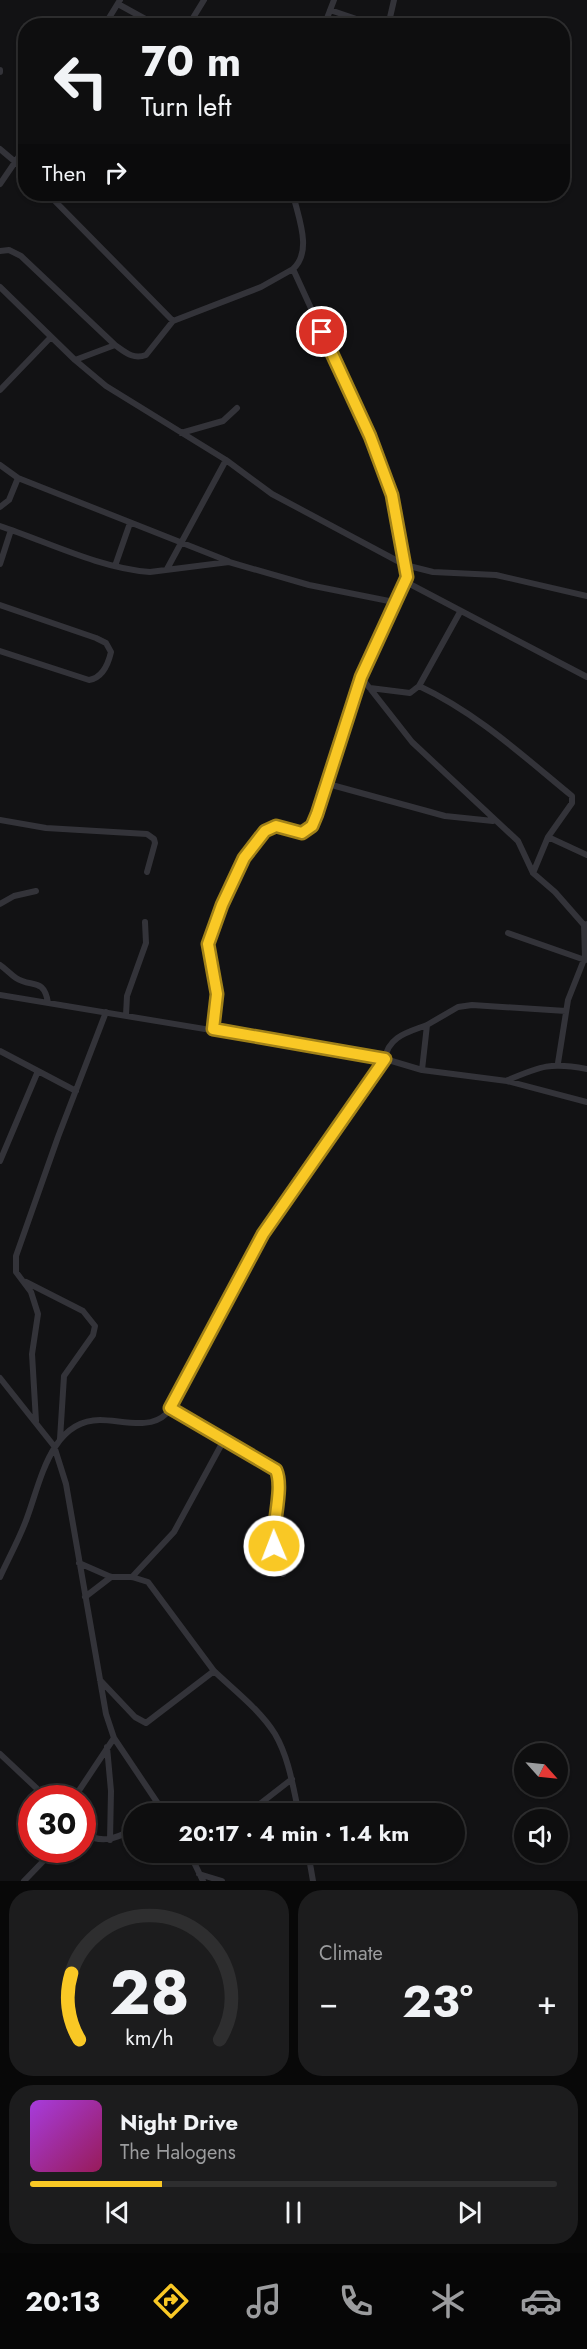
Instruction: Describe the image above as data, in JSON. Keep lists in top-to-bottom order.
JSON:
{
  "north": "bottom right",
  "page": {
    "turn": ["70 m", "Turn left"],
    "then": "Then",
    "limit": "30",
    "trip": "20:17 · 4 min · 1.4 km",
    "tile": "Climate",
    "heat": ["−", "23°", "+"],
    "song": ["Night Drive", "The Halogens"],
    "tabs": "20:13",
    "gauge": ["28", "km/h"]
  }
}
